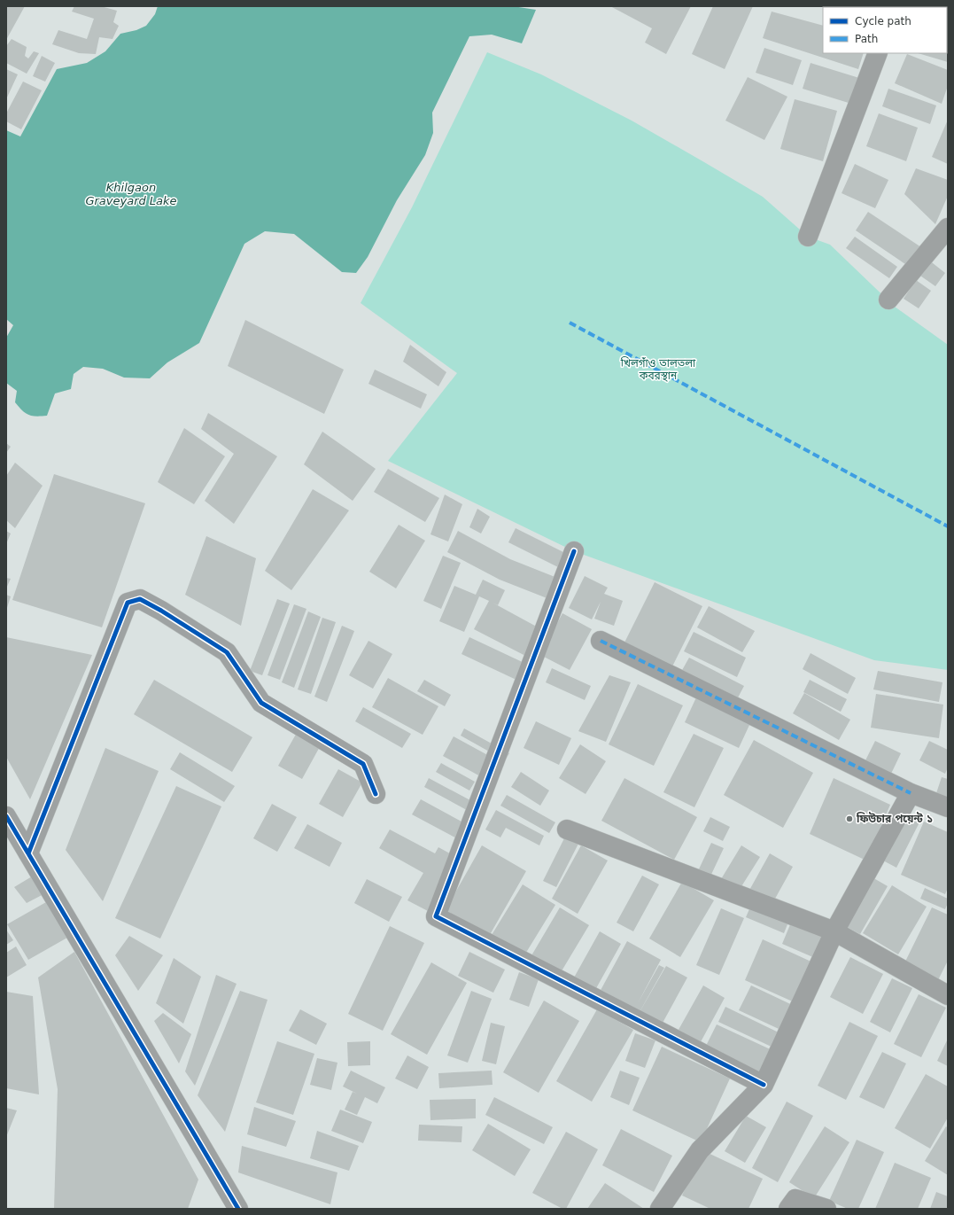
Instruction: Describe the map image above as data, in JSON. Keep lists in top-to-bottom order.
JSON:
{
  "water": ["Khilgaon Graveyard Lake"],
  "parks": ["খিলগাঁও তালতলা কবরস্থান"],
  "places": ["ফিউচার পয়েন্ট ১"],
  "legend": ["Cycle path", "Path"]
}
